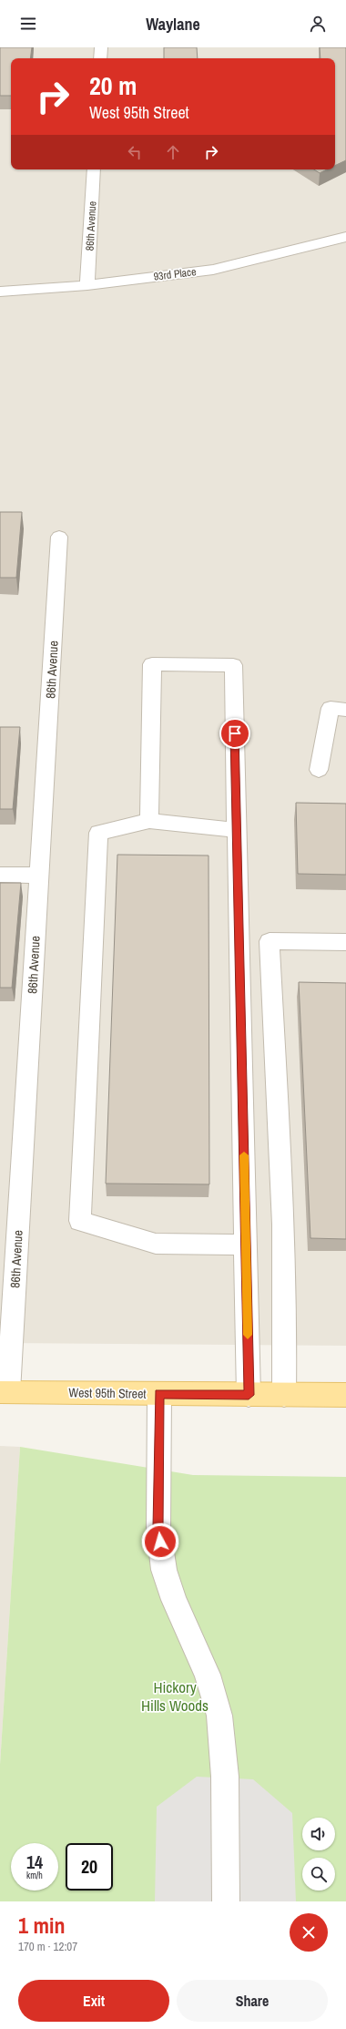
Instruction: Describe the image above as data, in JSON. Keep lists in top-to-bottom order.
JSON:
{
  "streets": {
    "main road": ["West 95th Street"],
    "street": ["86th Avenue", "93rd Place"]
  },
  "crossings": [
    ["86th Avenue", "93rd Place"],
    ["86th Avenue", "West 95th Street"]
  ],
  "parks": ["Hickory Hills Woods"],
  "page": {
    "header": "Waylane",
    "turn": ["20 m", "West 95th Street"],
    "speed": "14 km/h",
    "limit": "20",
    "heading": ["1 min", "170 m · 12:07"],
    "buttons": ["Exit", "Share"]
  }
}
